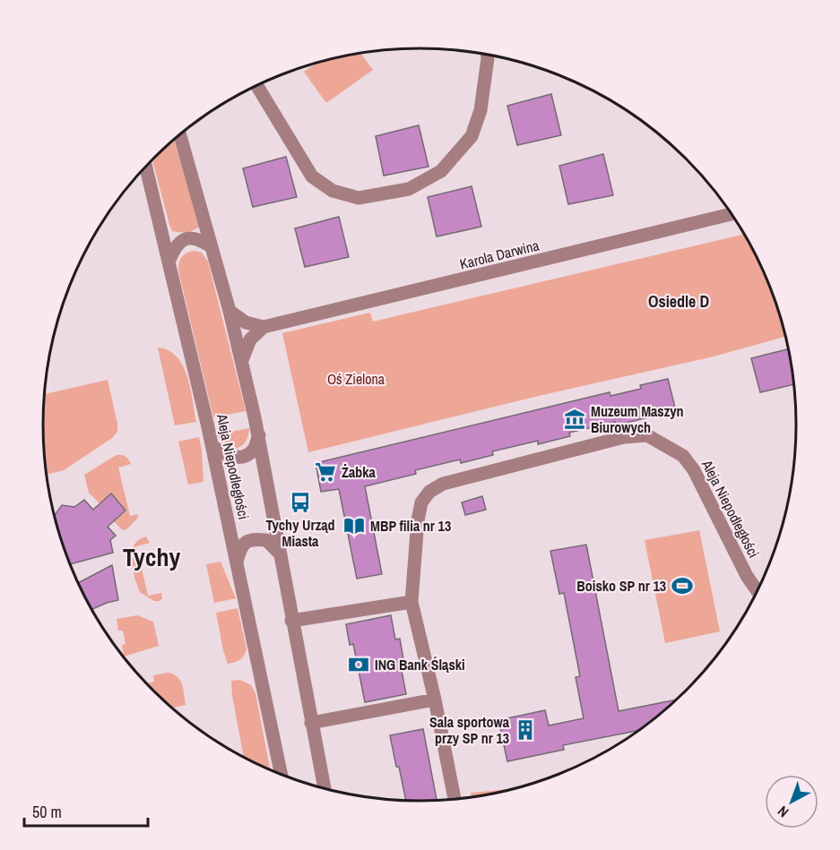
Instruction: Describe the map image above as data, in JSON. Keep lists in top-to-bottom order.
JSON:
{
  "streets": {
    "street": ["Karola Darwina", "Aleja Niepodległości"]
  },
  "districts": ["Osiedle D", "Tychy"],
  "parks": ["Oś Zielona"],
  "places": {
    "museum": ["Muzeum Maszyn Biurowych"],
    "supermarket": ["Żabka"],
    "bus stop": ["Tychy Urząd Miasta"],
    "library": ["MBP filia nr 13"],
    "sports": ["Boisko SP nr 13"],
    "bank": ["ING Bank Śląski"],
    "building": ["Sala sportowa przy SP nr 13"]
  },
  "scale_bar": "50 m",
  "north": "bottom left"
}
